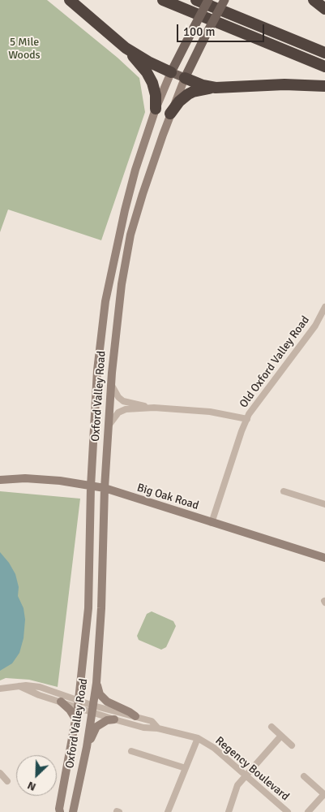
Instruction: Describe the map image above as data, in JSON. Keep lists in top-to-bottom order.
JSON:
{
  "streets": {
    "main road": ["Oxford Valley Road", "Big Oak Road"],
    "street": ["Old Oxford Valley Road", "Regency Boulevard"]
  },
  "crossings": [
    ["Old Oxford Valley Road", "Big Oak Road"],
    ["Oxford Valley Road", "Big Oak Road"],
    ["Oxford Valley Road", "Regency Boulevard"]
  ],
  "parks": ["5 Mile Woods"],
  "scale_bar": "100 m",
  "north": "bottom left"
}
